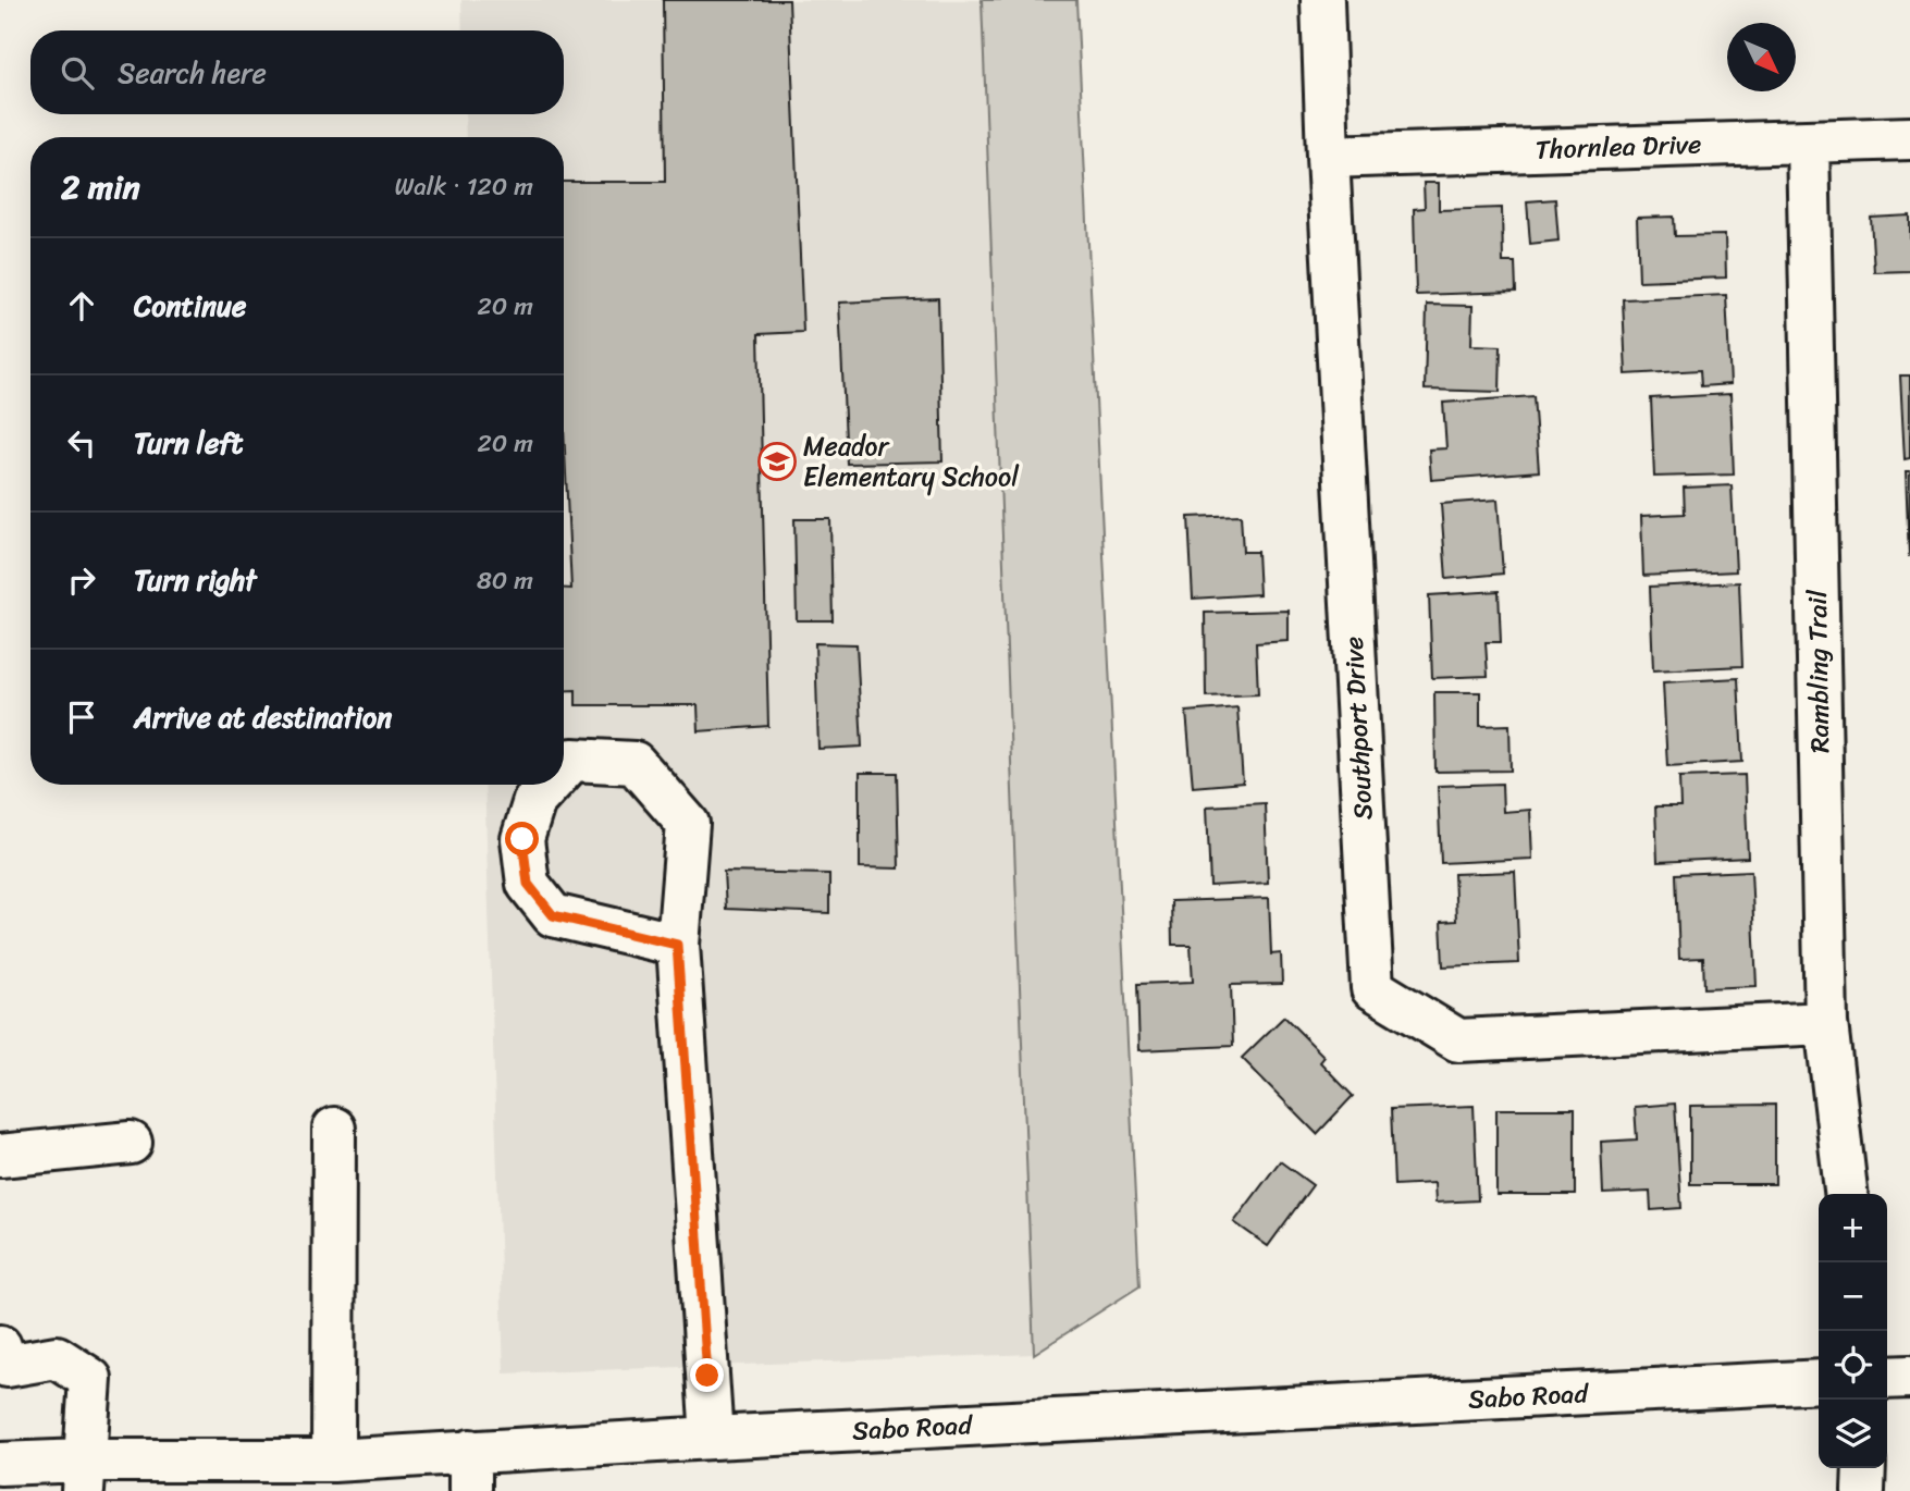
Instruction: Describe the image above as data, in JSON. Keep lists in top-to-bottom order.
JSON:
{
  "streets": {
    "street": [
      "Thornlea Drive",
      "Rambling Trail",
      "Southport Drive",
      "Sabo Road"
    ]
  },
  "crossings": [
    ["Thornlea Drive", "Rambling Trail"],
    ["Thornlea Drive", "Southport Drive"],
    ["Rambling Trail", "Southport Drive"]
  ],
  "places": {
    "school or university": ["Meador Elementary School"]
  },
  "north": "bottom right",
  "page": {
    "search": "Search here",
    "heading": ["2 min", "Walk · 120 m"],
    "list": [
      ["Continue", "20 m"],
      ["Turn left", "20 m"],
      ["Turn right", "80 m"],
      "Arrive at destination"
    ],
    "map_buttons": ["+", "−"]
  }
}
